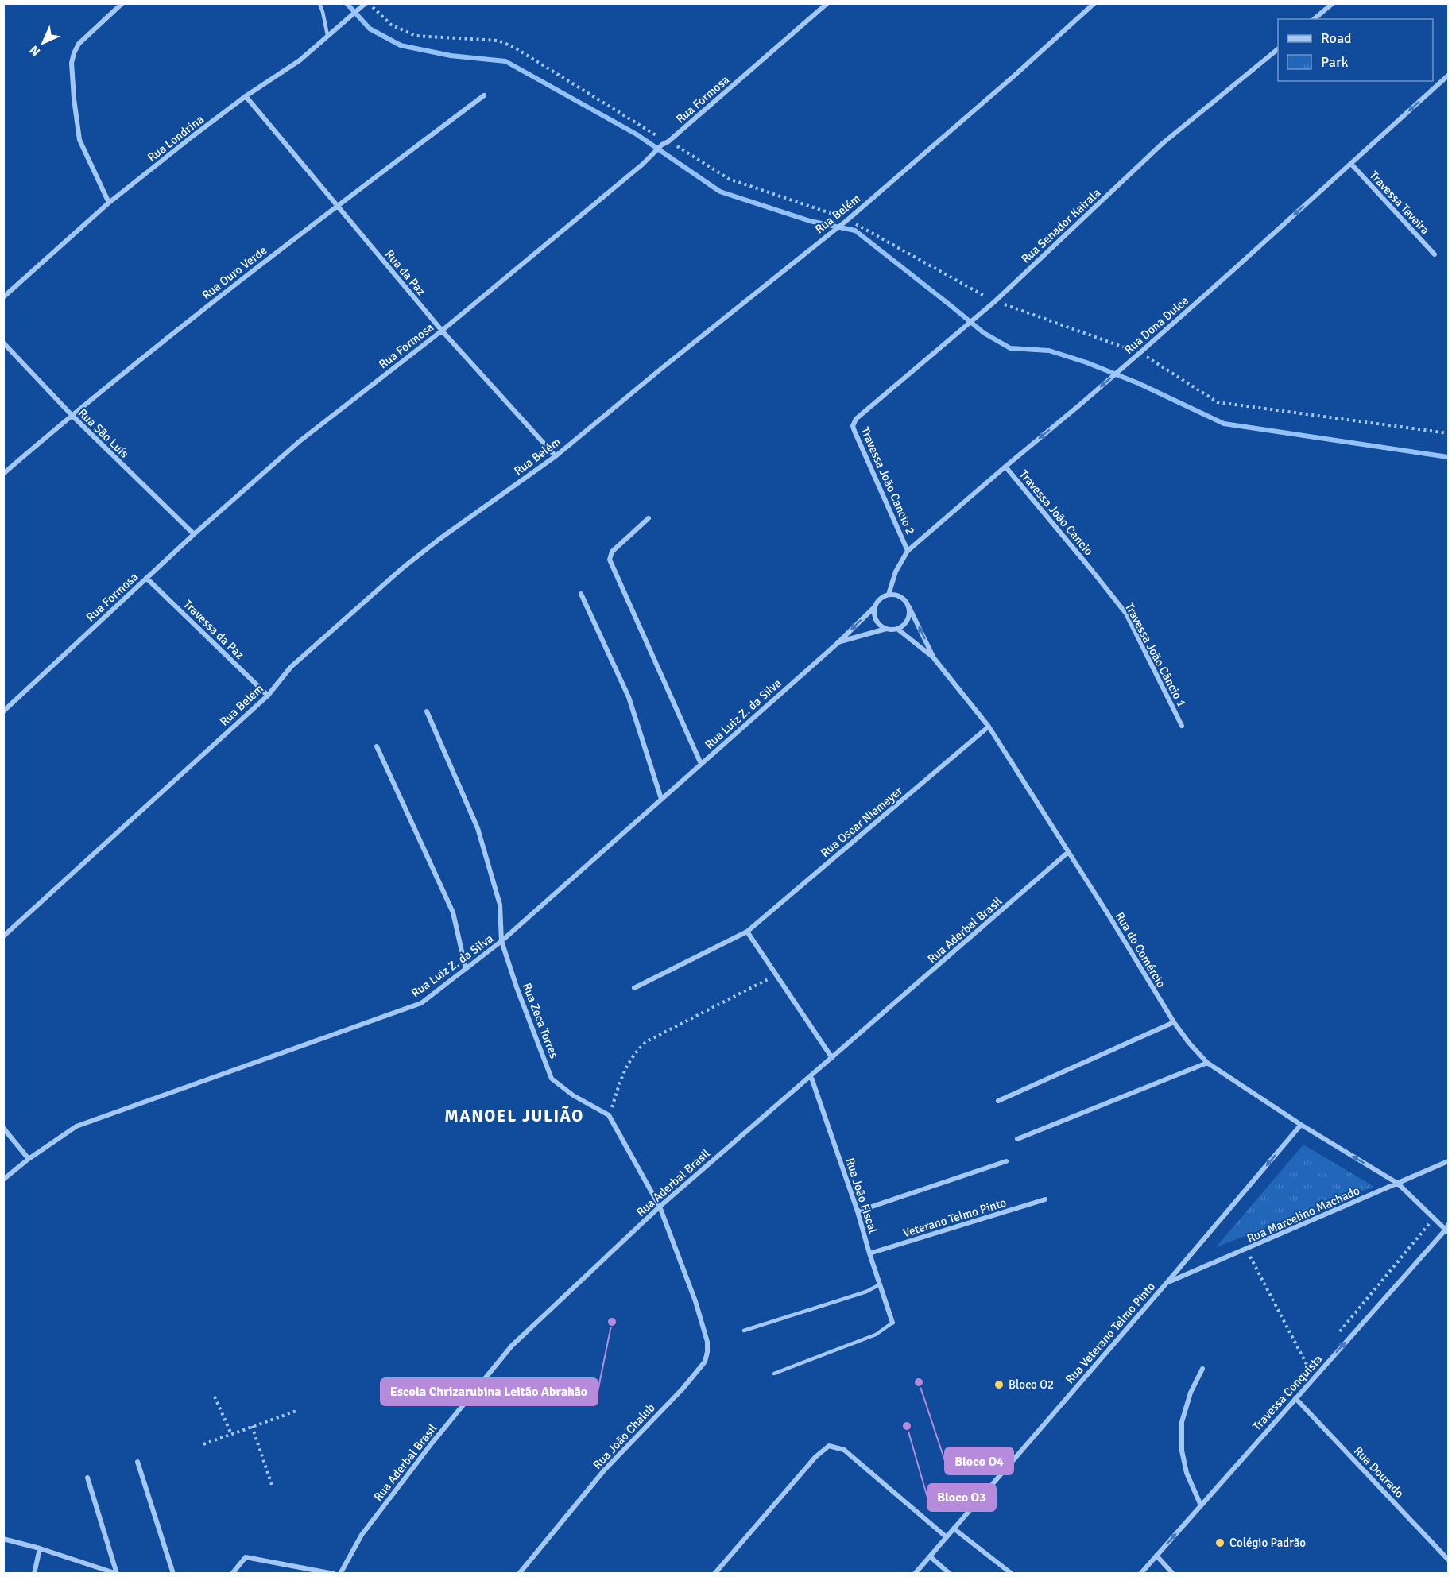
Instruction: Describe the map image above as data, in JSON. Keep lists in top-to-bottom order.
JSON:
{
  "streets": {
    "street": [
      "Rua Formosa",
      "Rua Londrina",
      "Travessa Taveira",
      "Rua Belém",
      "Rua Senador Kairala",
      "Rua Ouro Verde",
      "Rua da Paz",
      "Rua Dona Dulce",
      "Rua São Luís",
      "Travessa João Cancio 2",
      "Travessa João Cancio",
      "Travessa da Paz",
      "Travessa João Câncio 1",
      "Rua Luiz Z. da Silva",
      "Rua Oscar Niemeyer",
      "Rua Aderbal Brasil",
      "Rua do Comércio",
      "Rua Zeca Torres",
      "Rua João Fiscal",
      "Rua Marcelino Machado",
      "Veterano Telmo Pinto",
      "Rua Veterano Telmo Pinto",
      "Travessa Conquista",
      "Rua João Chalub",
      "Rua Dourado"
    ]
  },
  "crossings": [
    ["Rua Formosa", "Rua da Paz"],
    ["Rua Formosa", "Rua São Luís"],
    ["Rua Formosa", "Travessa da Paz"],
    ["Rua Londrina", "Rua da Paz"],
    ["Travessa Taveira", "Rua Dona Dulce"],
    ["Rua Belém", "Rua da Paz"],
    ["Rua Belém", "Travessa da Paz"],
    ["Rua Senador Kairala", "Travessa João Cancio 2"],
    ["Rua Ouro Verde", "Rua da Paz"],
    ["Rua Ouro Verde", "Rua São Luís"],
    ["Rua Dona Dulce", "Travessa João Cancio 2"],
    ["Rua Dona Dulce", "Travessa João Cancio"],
    ["Rua Dona Dulce", "Rua Luiz Z. da Silva"],
    ["Rua Dona Dulce", "Rua do Comércio"],
    ["Travessa João Cancio", "Travessa João Câncio 1"],
    ["Rua Luiz Z. da Silva", "Rua do Comércio"],
    ["Rua Luiz Z. da Silva", "Rua Zeca Torres"],
    ["Rua Oscar Niemeyer", "Rua do Comércio"],
    ["Rua Aderbal Brasil", "Rua do Comércio"],
    ["Rua Aderbal Brasil", "Rua João Fiscal"],
    ["Rua Aderbal Brasil", "Rua João Chalub"],
    ["Rua do Comércio", "Rua Marcelino Machado"],
    ["Rua do Comércio", "Rua Veterano Telmo Pinto"],
    ["Rua do Comércio", "Travessa Conquista"],
    ["Rua João Fiscal", "Veterano Telmo Pinto"],
    ["Rua Marcelino Machado", "Rua Veterano Telmo Pinto"],
    ["Travessa Conquista", "Rua Dourado"]
  ],
  "one_way": ["Rua Dona Dulce", "Rua Veterano Telmo Pinto", "Travessa Conquista"],
  "districts": ["MANOEL JULIÃO"],
  "places": [
    "Escola Chrizarubina Leitão Abrahão",
    "Bloco O4",
    "Bloco O2",
    "Bloco O3",
    "Colégio Padrão"
  ],
  "legend": ["Road", "Park"],
  "north": "bottom left"
}
